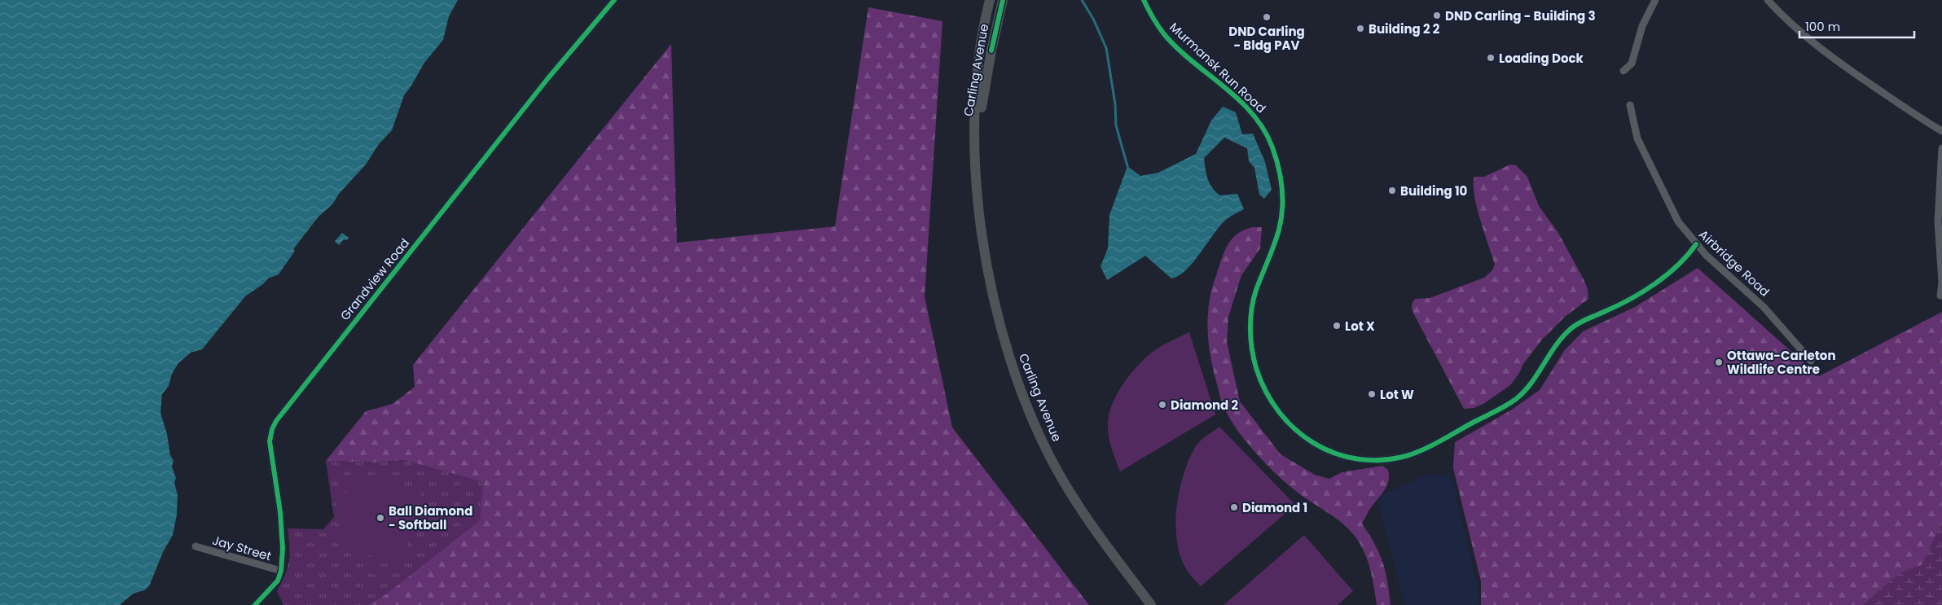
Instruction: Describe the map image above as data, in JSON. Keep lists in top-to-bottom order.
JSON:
{
  "streets": {
    "main road": ["Carling Avenue"],
    "street": [
      "Murmansk Run Road",
      "Airbridge Road",
      "Grandview Road",
      "Jay Street"
    ]
  },
  "crossings": [
    ["Murmansk Run Road", "Airbridge Road"],
    ["Grandview Road", "Jay Street"]
  ],
  "places": [
    "DND Carling - Building 3",
    "DND Carling - Bldg PAV",
    "Building 2 2",
    "Loading Dock",
    "Building 10",
    "Lot X",
    "Ottawa-Carleton Wildlife Centre",
    "Lot W",
    "Diamond 2",
    "Diamond 1",
    "Ball Diamond - Softball"
  ],
  "scale_bar": "100 m"
}
